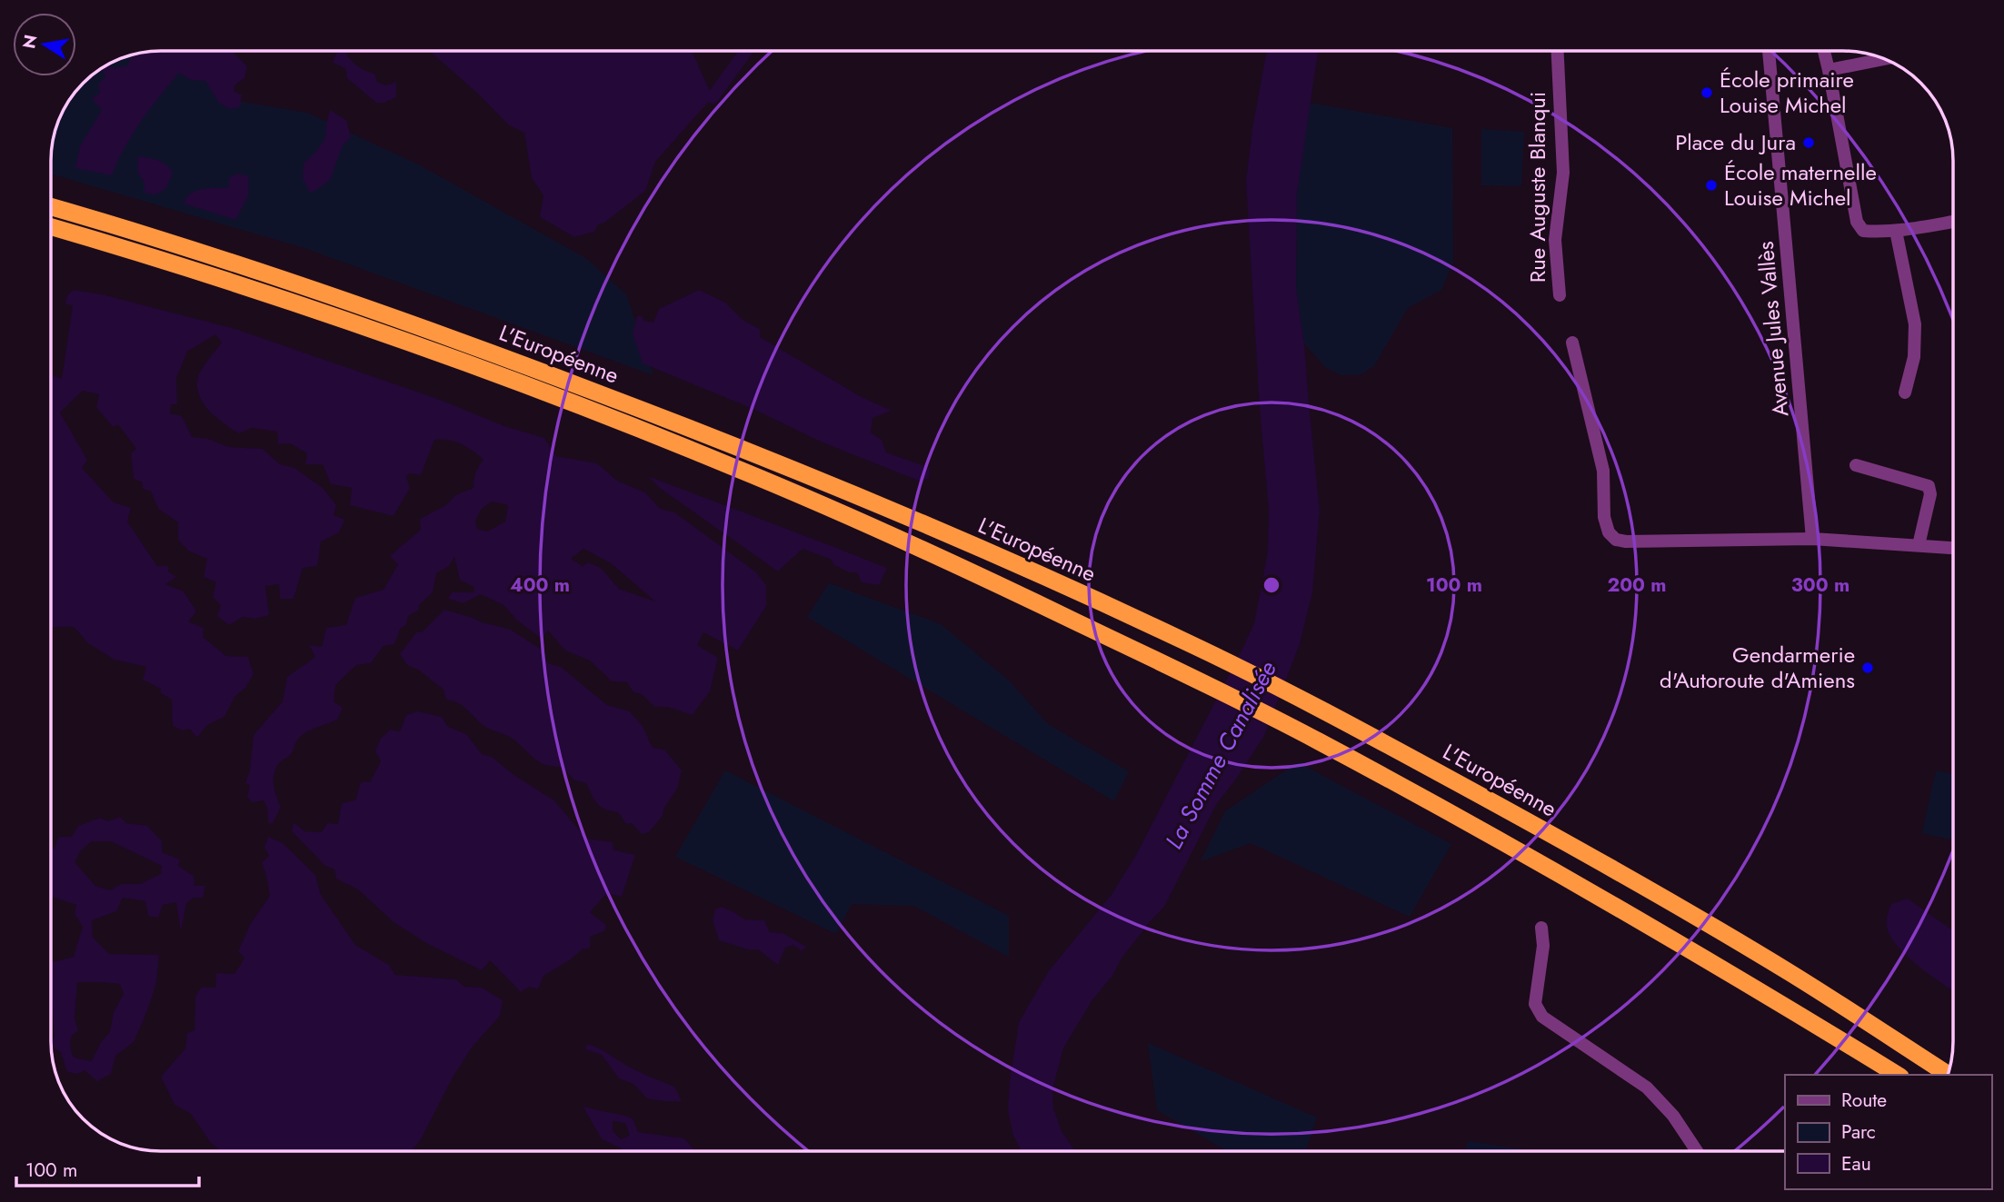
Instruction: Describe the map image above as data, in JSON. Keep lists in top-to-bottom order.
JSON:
{
  "streets": {
    "highway": ["L'Européenne"],
    "street": ["Rue Auguste Blanqui", "Avenue Jules Vallès"]
  },
  "water": ["La Somme Canalisée"],
  "places": [
    "École primaire Louise Michel",
    "Place du Jura",
    "École maternelle Louise Michel",
    "Gendarmerie d'Autoroute d'Amiens"
  ],
  "legend": ["Route", "Parc", "Eau"],
  "scale_bar": "100 m",
  "north": "left",
  "rings": [
    "100 m",
    "200 m",
    "300 m",
    "400 m"
  ]
}
